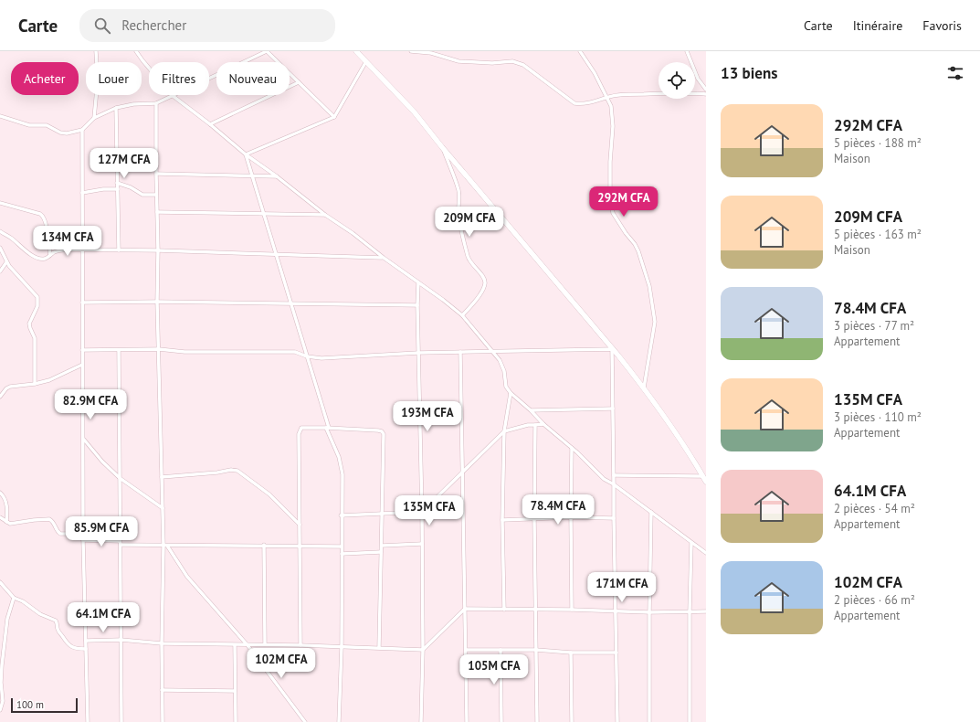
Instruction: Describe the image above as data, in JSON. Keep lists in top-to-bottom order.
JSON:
{
  "scale_bar": "100 m",
  "page": {
    "header": "Carte",
    "search": "Rechercher",
    "nav": ["Carte", "Itinéraire", "Favoris"],
    "heading": "13 biens",
    "chip": [
      "Acheter",
      "Louer",
      "Filtres",
      "Nouveau"
    ],
    "list": [
      {
        "name": "292M CFA",
        "note": "5 pièces · 188 m² · Maison"
      },
      {
        "name": "209M CFA",
        "note": "5 pièces · 163 m² · Maison"
      },
      {
        "name": "78.4M CFA",
        "note": "3 pièces · 77 m² · Appartement"
      },
      {
        "name": "135M CFA",
        "note": "3 pièces · 110 m² · Appartement"
      },
      {
        "name": "64.1M CFA",
        "note": "2 pièces · 54 m² · Appartement"
      },
      {
        "name": "102M CFA",
        "note": "2 pièces · 66 m² · Appartement"
      }
    ],
    "price": [
      "127M CFA",
      "292M CFA",
      "209M CFA",
      "134M CFA",
      "82.9M CFA",
      "193M CFA",
      "78.4M CFA",
      "135M CFA",
      "85.9M CFA",
      "171M CFA",
      "64.1M CFA",
      "102M CFA",
      "105M CFA"
    ],
    "scale": "100 m"
  }
}
